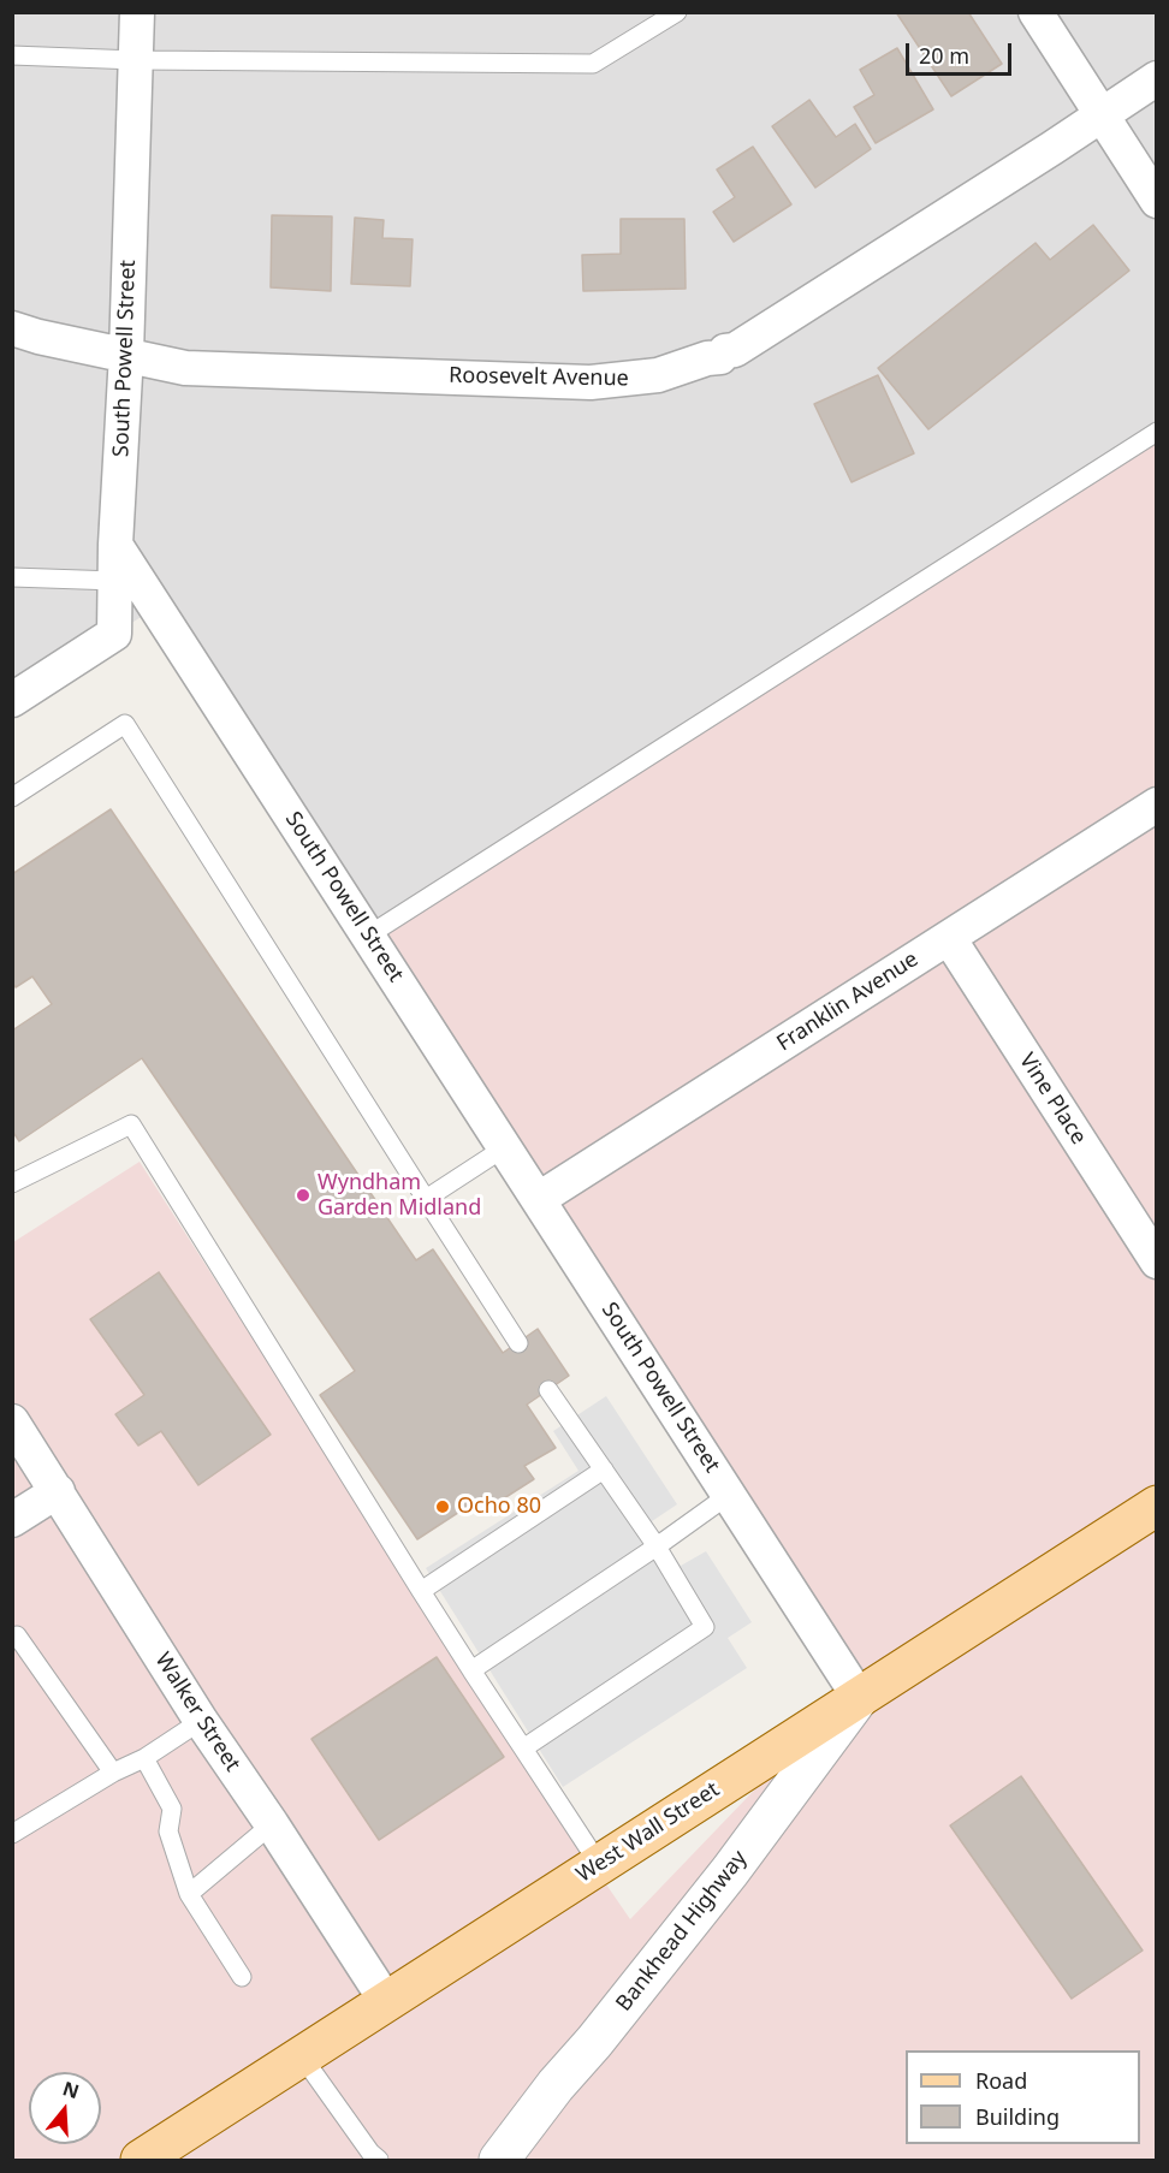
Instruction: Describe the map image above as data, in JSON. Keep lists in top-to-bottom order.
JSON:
{
  "streets": {
    "main road": ["West Wall Street"],
    "street": [
      "South Powell Street",
      "Roosevelt Avenue",
      "Franklin Avenue",
      "Vine Place",
      "Walker Street",
      "Bankhead Highway"
    ]
  },
  "crossings": [
    ["South Powell Street", "Roosevelt Avenue"],
    ["South Powell Street", "Franklin Avenue"],
    ["South Powell Street", "West Wall Street"],
    ["South Powell Street", "Bankhead Highway"],
    ["Franklin Avenue", "Vine Place"],
    ["Walker Street", "West Wall Street"],
    ["West Wall Street", "Bankhead Highway"]
  ],
  "places": ["Wyndham Garden Midland", "Ocho 80"],
  "legend": ["Road", "Building"],
  "scale_bar": "20 m",
  "north": "top"
}
